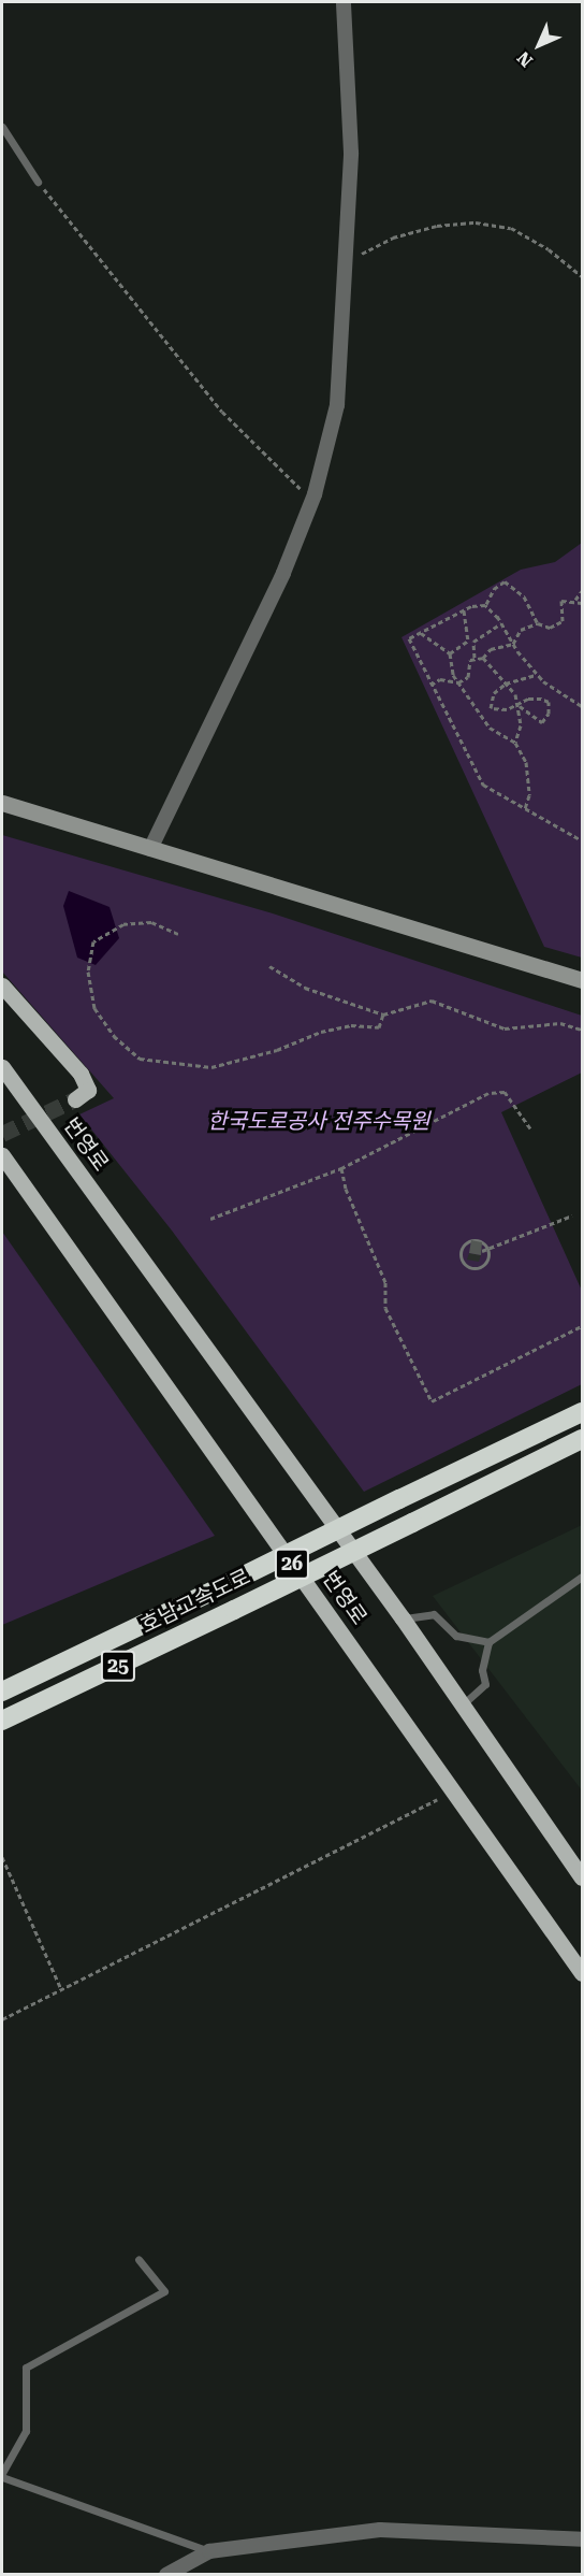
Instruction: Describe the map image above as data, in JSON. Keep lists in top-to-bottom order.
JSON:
{
  "streets": {
    "highway": ["호남고속도로", "25"],
    "main road": ["번영로", "26"]
  },
  "parks": ["한국도로공사 전주수목원"],
  "north": "bottom left"
}
